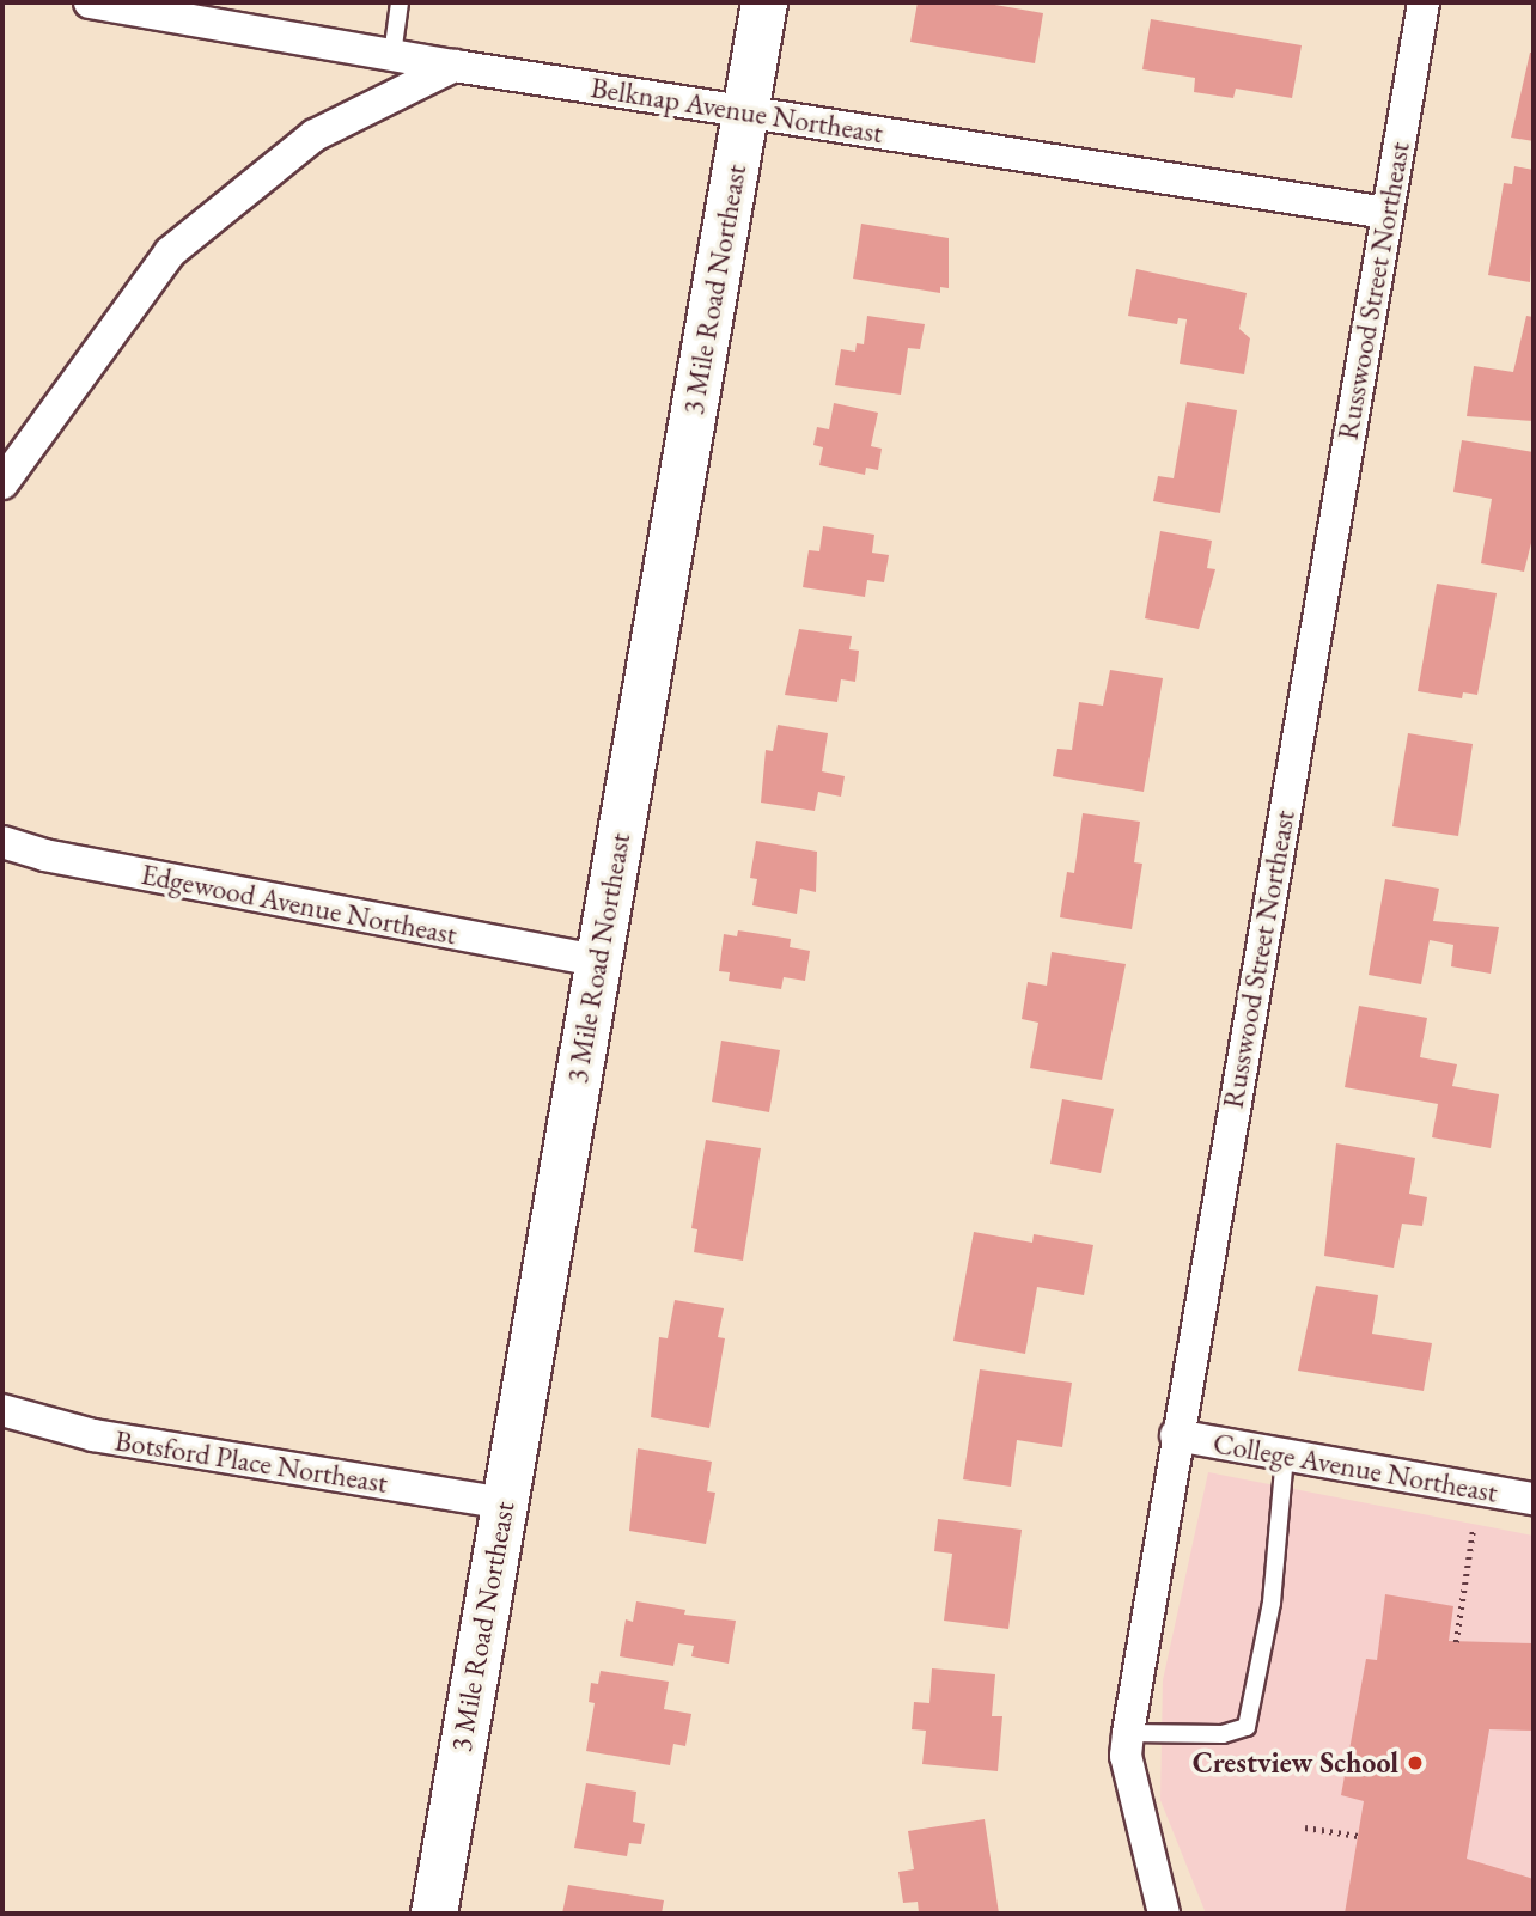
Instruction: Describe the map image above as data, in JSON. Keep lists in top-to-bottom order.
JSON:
{
  "streets": {
    "main road": ["3 Mile Road Northeast"],
    "street": [
      "Belknap Avenue Northeast",
      "Russwood Street Northeast",
      "Edgewood Avenue Northeast",
      "Botsford Place Northeast",
      "College Avenue Northeast"
    ]
  },
  "crossings": [
    ["Belknap Avenue Northeast", "3 Mile Road Northeast"],
    ["Belknap Avenue Northeast", "Russwood Street Northeast"],
    ["3 Mile Road Northeast", "Edgewood Avenue Northeast"],
    ["3 Mile Road Northeast", "Botsford Place Northeast"],
    ["Russwood Street Northeast", "College Avenue Northeast"]
  ],
  "places": ["Crestview School"]
}
